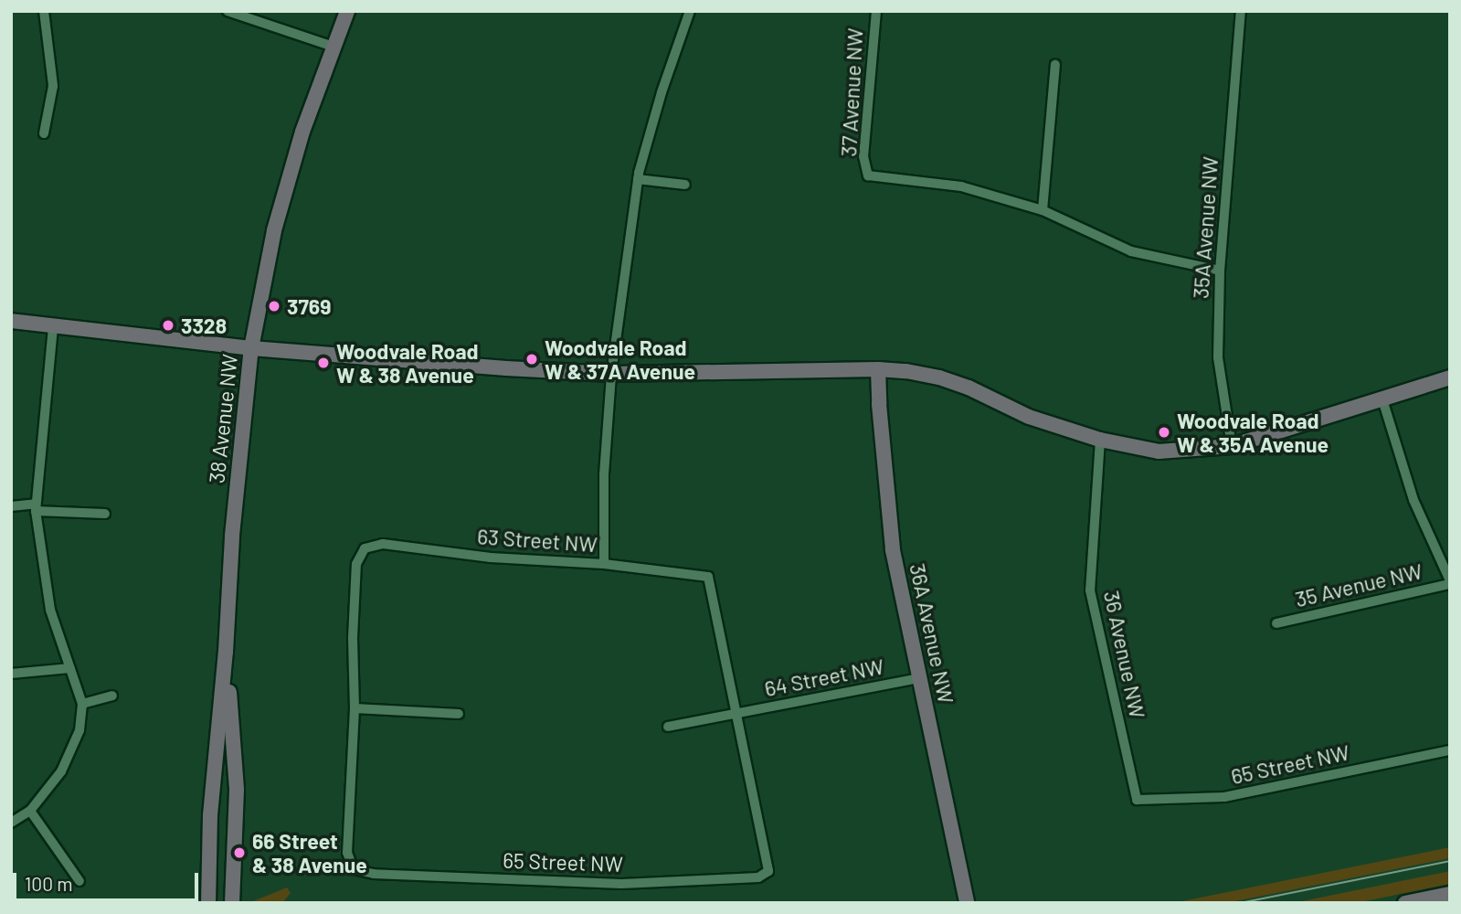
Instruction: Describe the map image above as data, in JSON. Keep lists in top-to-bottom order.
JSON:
{
  "streets": {
    "street": [
      "37 Avenue NW",
      "35A Avenue NW",
      "38 Avenue NW",
      "63 Street NW",
      "35 Avenue NW",
      "36A Avenue NW",
      "36 Avenue NW",
      "64 Street NW",
      "65 Street NW"
    ]
  },
  "crossings": [
    ["63 Street NW", "64 Street NW"],
    ["63 Street NW", "65 Street NW"],
    ["36A Avenue NW", "64 Street NW"],
    ["36 Avenue NW", "65 Street NW"],
    ["64 Street NW", "65 Street NW"]
  ],
  "places": [
    "3769",
    "3328",
    "Woodvale Road W & 37A Avenue",
    "Woodvale Road W & 38 Avenue",
    "Woodvale Road W & 35A Avenue",
    "66 Street & 38 Avenue"
  ],
  "scale_bar": "100 m"
}
